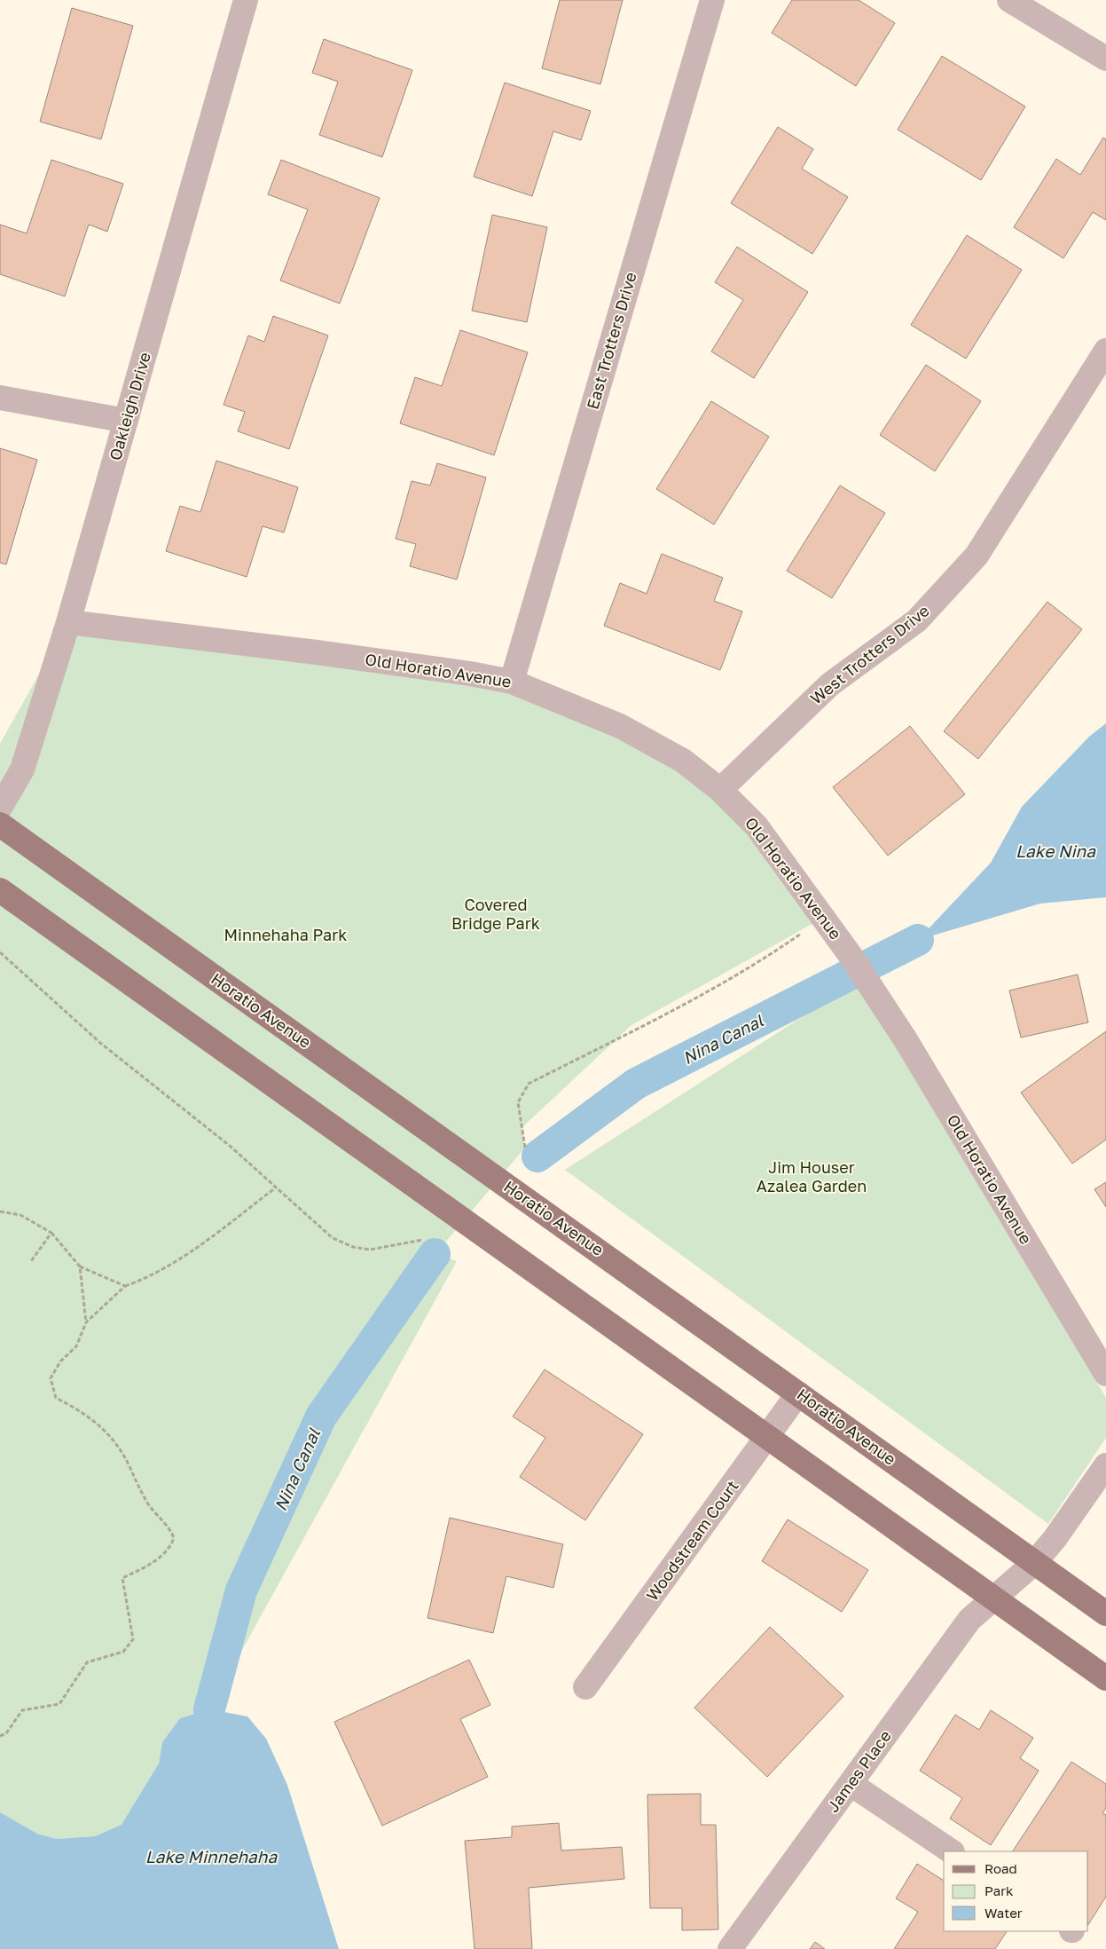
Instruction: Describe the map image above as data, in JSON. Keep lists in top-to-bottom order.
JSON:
{
  "streets": {
    "main road": ["Horatio Avenue"],
    "street": [
      "East Trotters Drive",
      "Oakleigh Drive",
      "West Trotters Drive",
      "Old Horatio Avenue",
      "Woodstream Court",
      "James Place"
    ]
  },
  "crossings": [
    ["East Trotters Drive", "Old Horatio Avenue"],
    ["Oakleigh Drive", "Old Horatio Avenue"],
    ["West Trotters Drive", "Old Horatio Avenue"],
    ["Horatio Avenue", "Woodstream Court"]
  ],
  "water": ["Lake Nina", "Nina Canal", "Lake Minnehaha"],
  "parks": ["Covered Bridge Park", "Minnehaha Park", "Jim Houser Azalea Garden"],
  "legend": ["Road", "Park", "Water"]
}
